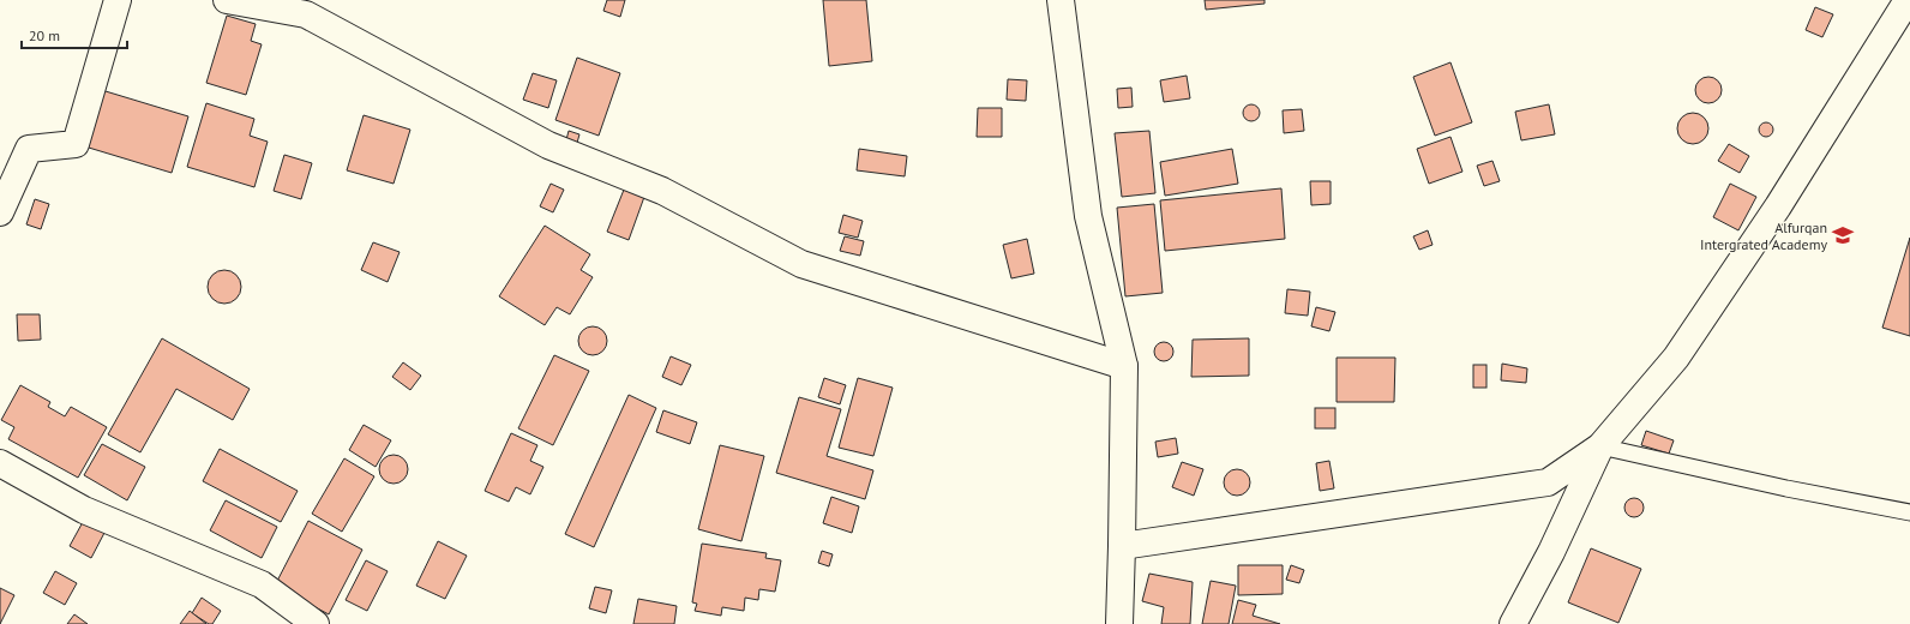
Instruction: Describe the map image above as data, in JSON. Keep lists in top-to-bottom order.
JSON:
{
  "places": {
    "school or university": ["Alfurqan Intergrated Academy"]
  },
  "scale_bar": "20 m"
}
